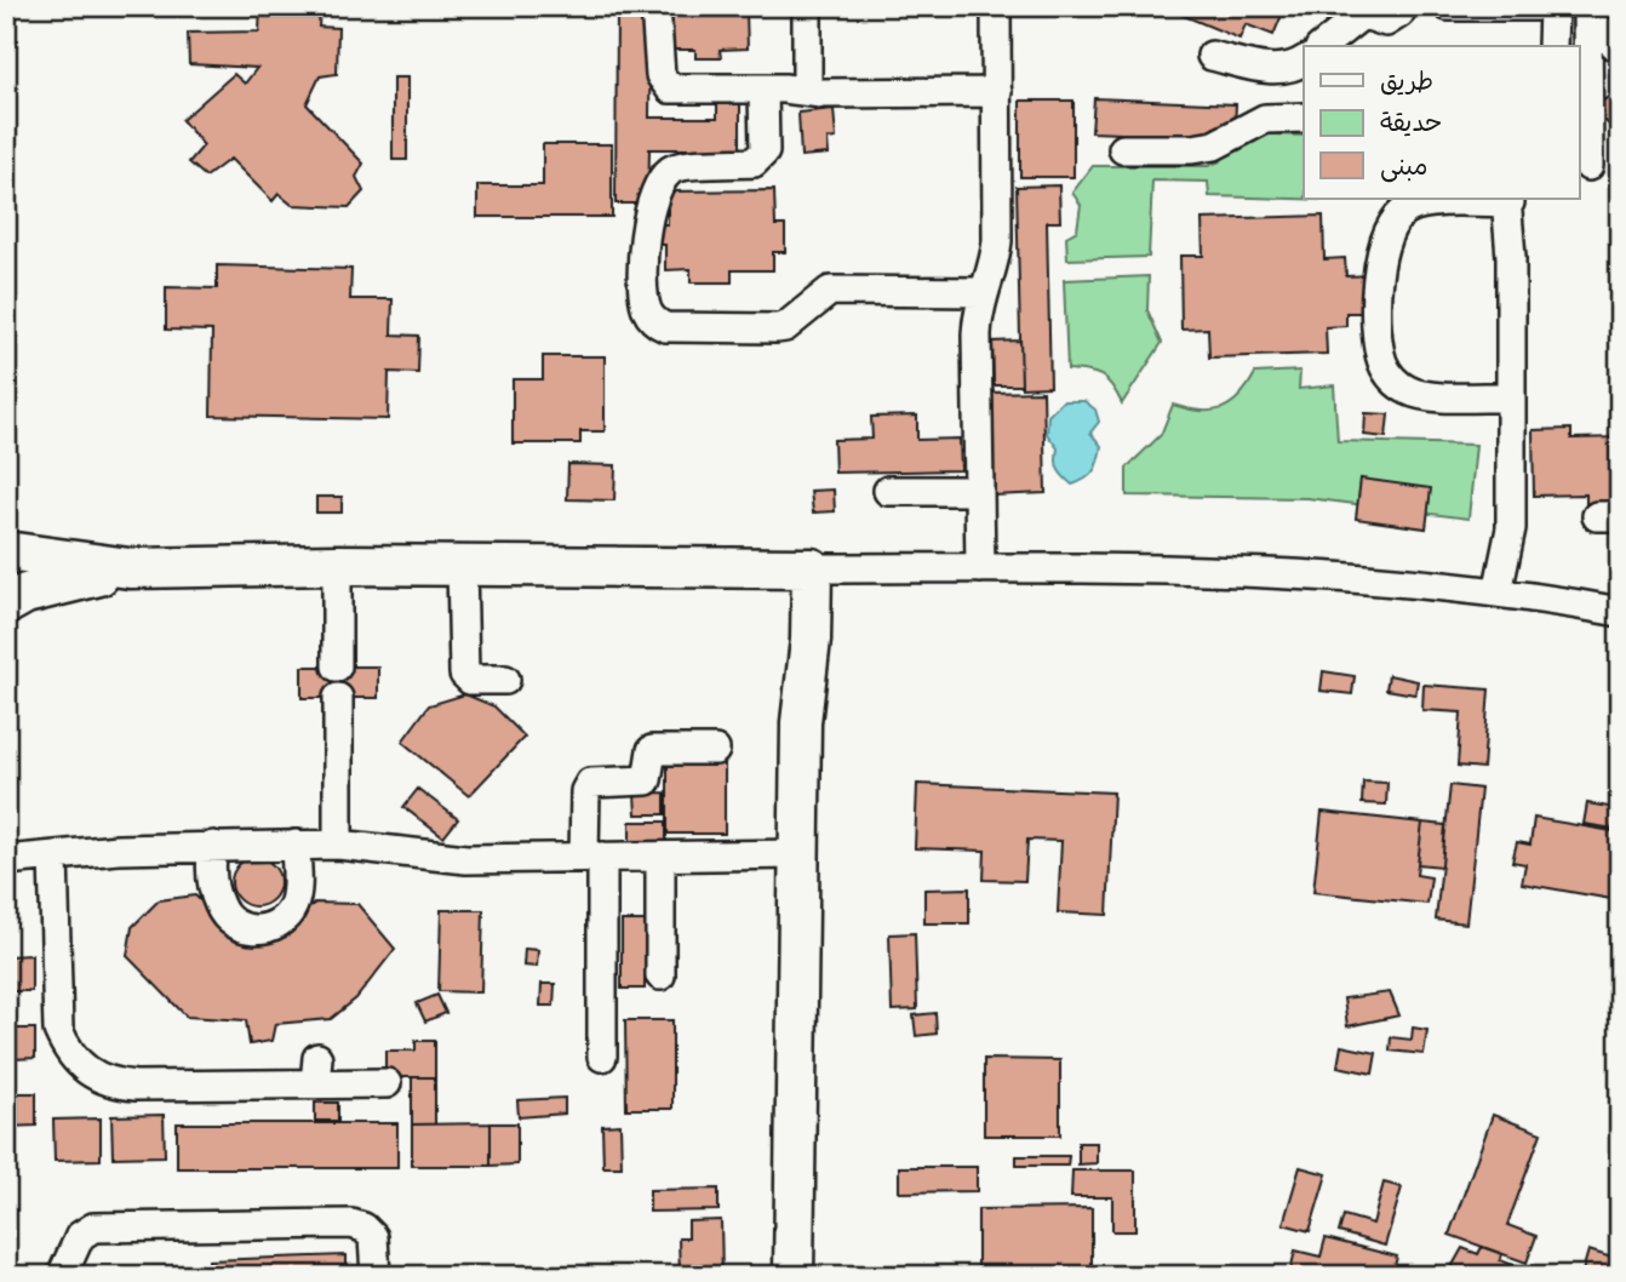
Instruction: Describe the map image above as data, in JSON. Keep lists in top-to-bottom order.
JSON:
{
  "legend": ["طريق", "حديقة", "مبنى"]
}
